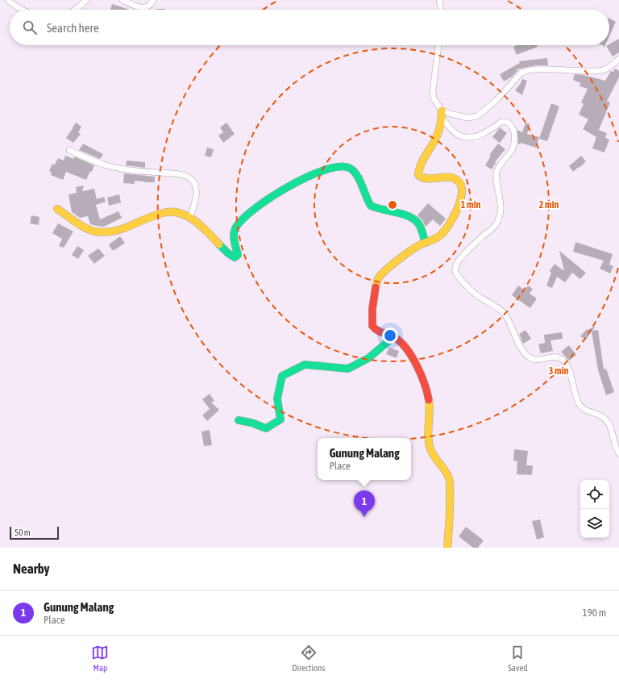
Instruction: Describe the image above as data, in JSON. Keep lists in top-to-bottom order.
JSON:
{
  "scale_bar": "50 m",
  "page": {
    "search": "Search here",
    "popup": ["Gunung Malang", "Place"],
    "pins": "1",
    "scale": "50 m",
    "heading": "Nearby",
    "list": [
      {
        "mark": "1",
        "name": "Gunung Malang",
        "note": "Place",
        "value": "190 m"
      }
    ],
    "nav": ["Map", "Directions", "Saved"]
  },
  "rings": ["1 min", "2 min", "3 min"]
}
